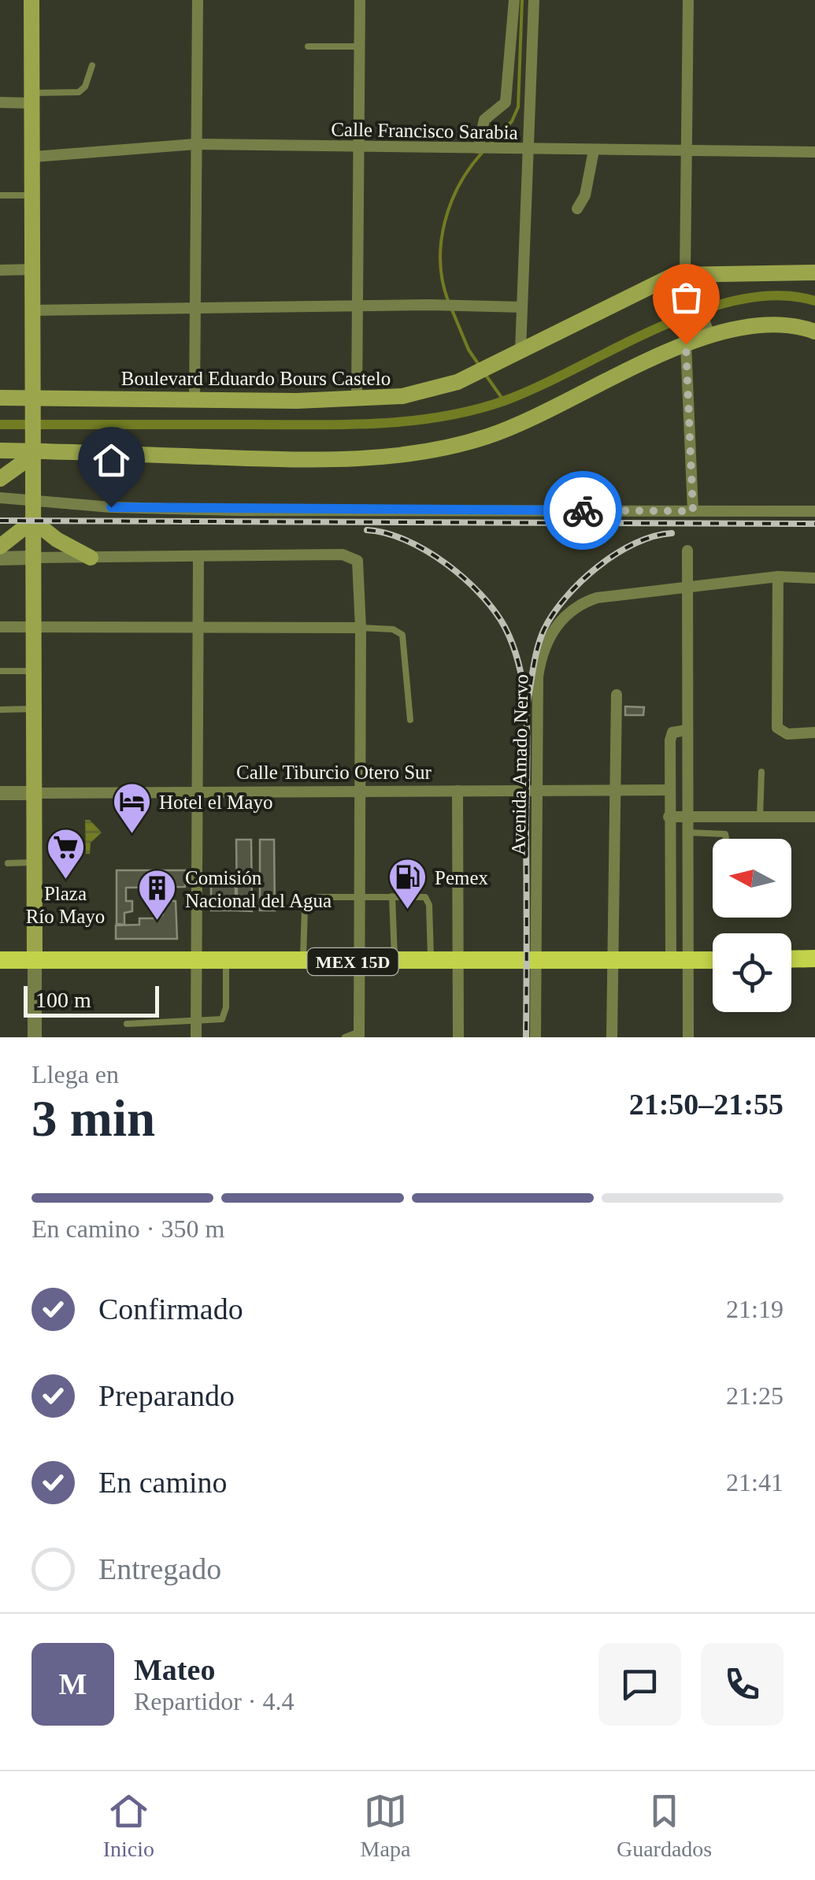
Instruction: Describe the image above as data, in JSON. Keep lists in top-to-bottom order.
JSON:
{
  "streets": {
    "highway": ["MEX 15D"],
    "main road": ["Boulevard Eduardo Bours Castelo"],
    "street": ["Calle Francisco Sarabia", "Avenida Amado Nervo", "Calle Tiburcio Otero Sur"]
  },
  "crossings": [
    ["Avenida Amado Nervo", "Calle Tiburcio Otero Sur"],
    ["Avenida Amado Nervo", "MEX 15D"]
  ],
  "places": {
    "hotel": ["Hotel el Mayo"],
    "supermarket": ["Plaza Río Mayo"],
    "fuel station": ["Pemex"],
    "building": ["Comisión Nacional del Agua"]
  },
  "scale_bar": "100 m",
  "north": "left",
  "page": {
    "scale": "100 m",
    "heading": ["3 min", "Llega en", "21:50–21:55"],
    "panel": ["Mateo", "Repartidor · 4.4"],
    "bar": "En camino · 350 m",
    "list": [
      ["Confirmado", "21:19"],
      ["Preparando", "21:25"],
      ["En camino", "21:41"],
      "Entregado"
    ],
    "round": "M",
    "tabs": ["Inicio", "Mapa", "Guardados"]
  }
}
